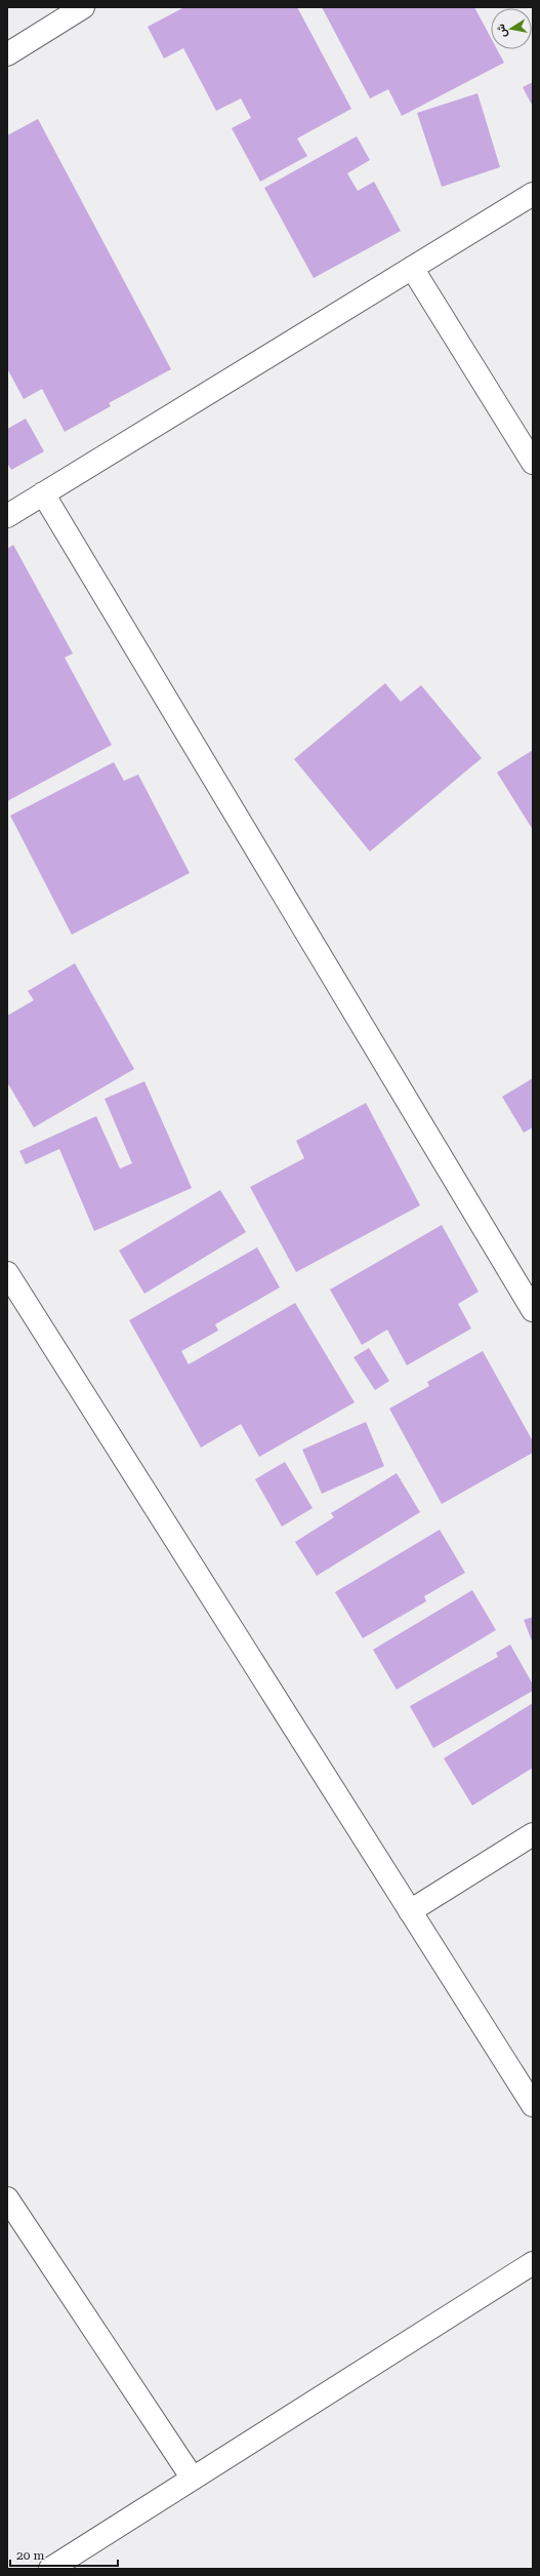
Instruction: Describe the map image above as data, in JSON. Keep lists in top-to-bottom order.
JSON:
{
  "scale_bar": "20 m",
  "north": "left"
}
